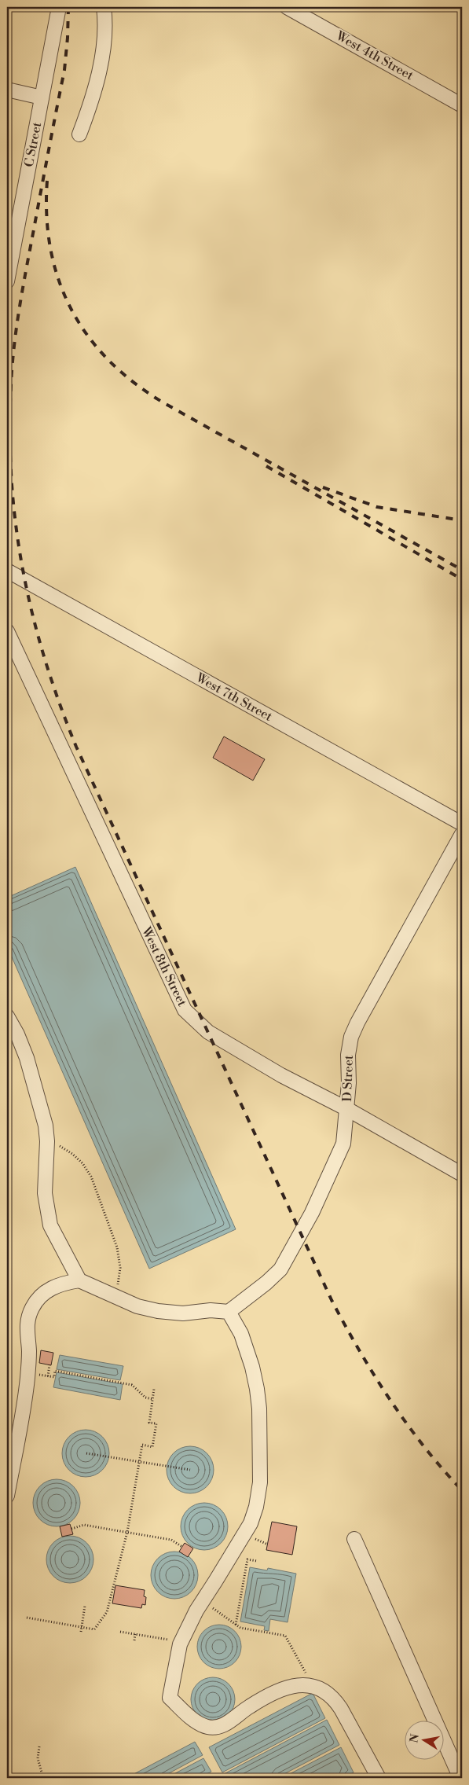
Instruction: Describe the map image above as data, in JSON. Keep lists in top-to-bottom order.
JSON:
{
  "streets": {
    "street": [
      "West 4th Street",
      "C Street",
      "West 7th Street",
      "West 8th Street",
      "D Street"
    ]
  },
  "crossings": [
    ["West 8th Street", "D Street"]
  ],
  "north": "left"
}
